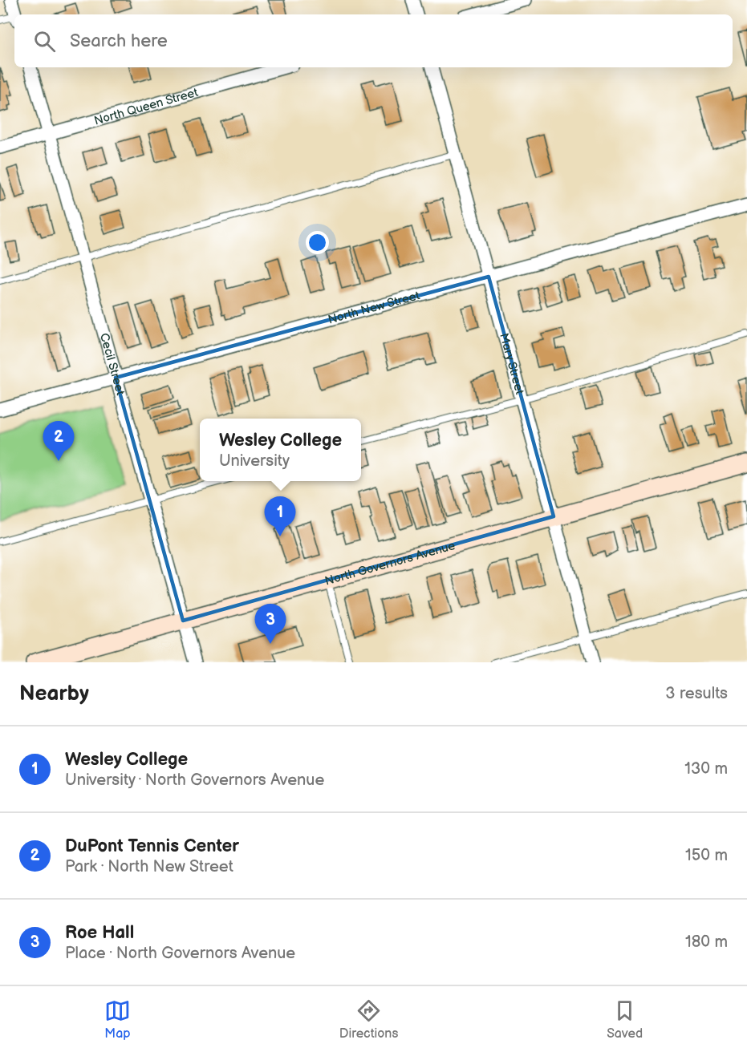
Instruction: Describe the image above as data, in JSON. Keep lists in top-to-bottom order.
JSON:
{
  "streets": {
    "main road": ["North Governors Avenue"],
    "street": [
      "North Queen Street",
      "North New Street",
      "Mary Street",
      "Cecil Street"
    ]
  },
  "crossings": [
    ["North Queen Street", "Cecil Street"],
    ["North New Street", "Mary Street"],
    ["North New Street", "Cecil Street"],
    ["Mary Street", "North Governors Avenue"],
    ["Cecil Street", "North Governors Avenue"]
  ],
  "page": {
    "search": "Search here",
    "popup": ["Wesley College", "University"],
    "pins": ["2", "1", "3"],
    "heading": ["Nearby", "3 results"],
    "list": [
      {
        "mark": "1",
        "name": "Wesley College",
        "note": "University · North Governors Avenue",
        "value": "130 m"
      },
      {
        "mark": "2",
        "name": "DuPont Tennis Center",
        "note": "Park · North New Street",
        "value": "150 m"
      },
      {
        "mark": "3",
        "name": "Roe Hall",
        "note": "Place · North Governors Avenue",
        "value": "180 m"
      }
    ],
    "nav": ["Map", "Directions", "Saved"]
  }
}
